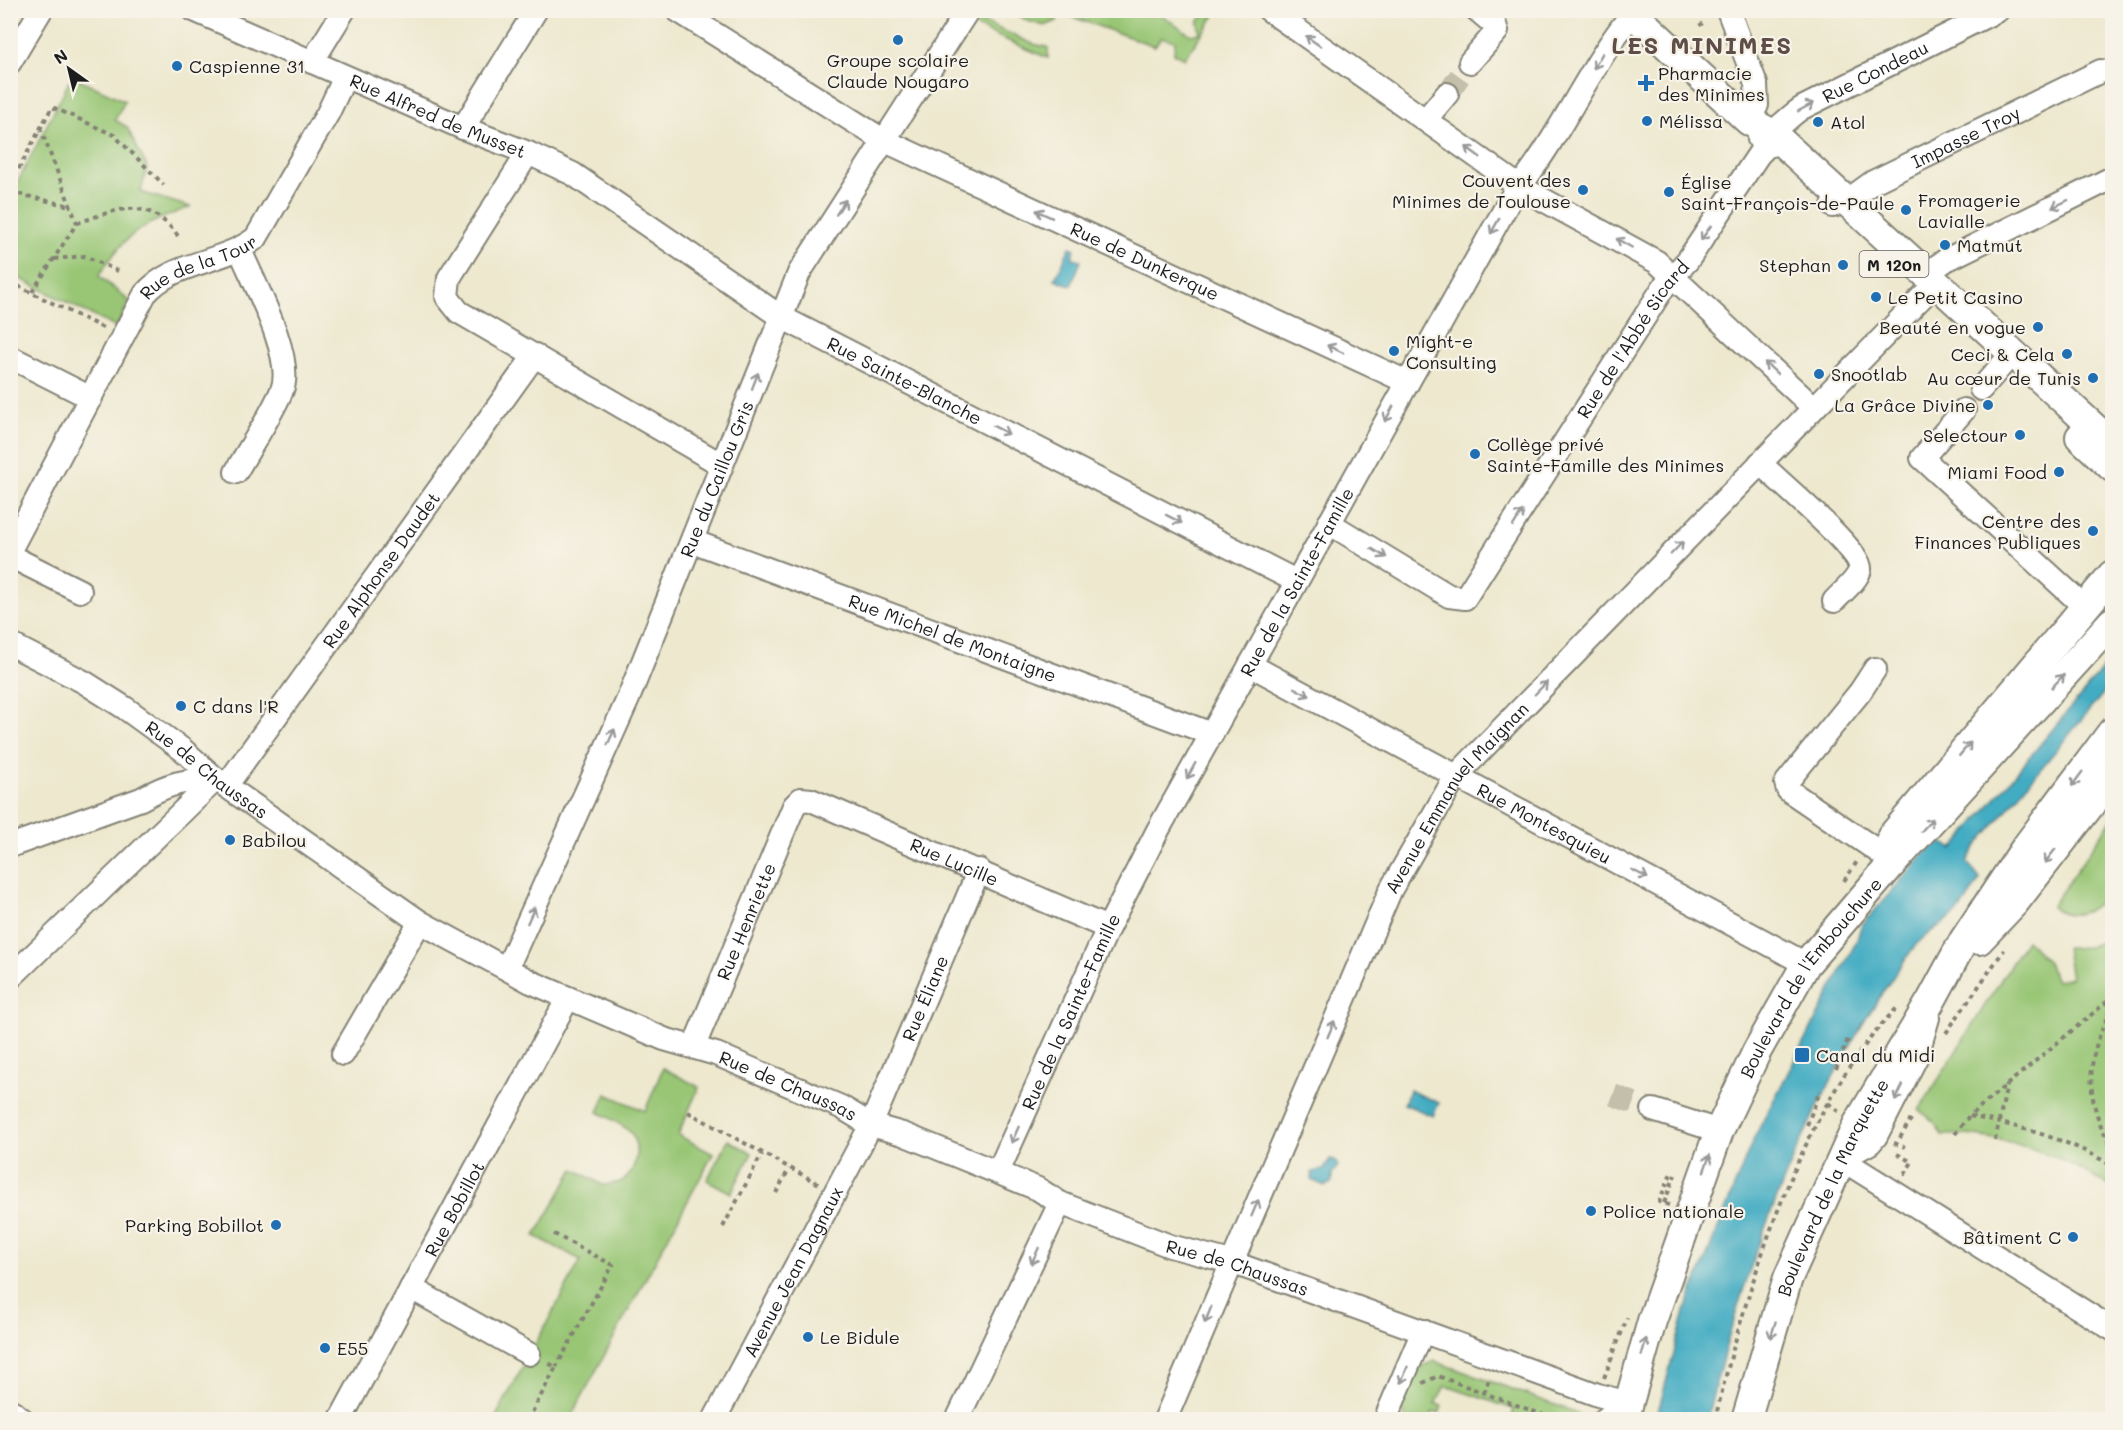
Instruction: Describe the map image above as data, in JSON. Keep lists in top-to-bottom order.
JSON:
{
  "streets": {
    "main road": ["M 120n", "Boulevard de l'Embouchure", "Boulevard de la Marquette"],
    "street": [
      "Rue Condeau",
      "Rue Alfred de Musset",
      "Impasse Troy",
      "Rue de Dunkerque",
      "Rue de la Tour",
      "Rue de l'Abbé Sicard",
      "Rue Sainte-Blanche",
      "Rue du Caillou Gris",
      "Rue Alphonse Daudet",
      "Rue de la Sainte-Famille",
      "Rue Michel de Montaigne",
      "Rue de Chaussas",
      "Avenue Emmanuel Maignan",
      "Rue Montesquieu",
      "Rue Lucille",
      "Rue Henriette",
      "Rue Éliane",
      "Rue Bobillot",
      "Avenue Jean Dagnaux"
    ]
  },
  "crossings": [
    ["Rue Condeau", "M 120n"],
    ["Rue Condeau", "Rue de l'Abbé Sicard"],
    ["Rue Alfred de Musset", "Rue de la Tour"],
    ["Rue Alfred de Musset", "Rue Sainte-Blanche"],
    ["Rue Alfred de Musset", "Rue du Caillou Gris"],
    ["Rue Alfred de Musset", "Rue Alphonse Daudet"],
    ["Impasse Troy", "M 120n"],
    ["Rue de Dunkerque", "Rue du Caillou Gris"],
    ["Rue de Dunkerque", "Rue de la Sainte-Famille"],
    ["M 120n", "Rue de l'Abbé Sicard"],
    ["M 120n", "Rue de la Sainte-Famille"],
    ["M 120n", "Avenue Emmanuel Maignan"],
    ["Rue de l'Abbé Sicard", "Rue de la Sainte-Famille"],
    ["Rue Sainte-Blanche", "Rue du Caillou Gris"],
    ["Rue Sainte-Blanche", "Rue de la Sainte-Famille"],
    ["Rue du Caillou Gris", "Rue Michel de Montaigne"],
    ["Rue du Caillou Gris", "Rue de Chaussas"],
    ["Rue Alphonse Daudet", "Rue de Chaussas"],
    ["Rue de la Sainte-Famille", "Rue Michel de Montaigne"],
    ["Rue de la Sainte-Famille", "Rue de Chaussas"],
    ["Rue de la Sainte-Famille", "Rue Montesquieu"],
    ["Rue de la Sainte-Famille", "Rue Lucille"],
    ["Rue de Chaussas", "Avenue Emmanuel Maignan"],
    ["Rue de Chaussas", "Rue Henriette"],
    ["Rue de Chaussas", "Boulevard de l'Embouchure"],
    ["Rue de Chaussas", "Rue Éliane"],
    ["Rue de Chaussas", "Rue Bobillot"],
    ["Rue de Chaussas", "Avenue Jean Dagnaux"],
    ["Avenue Emmanuel Maignan", "Rue Montesquieu"],
    ["Rue Montesquieu", "Boulevard de l'Embouchure"],
    ["Rue Lucille", "Rue Henriette"],
    ["Rue Lucille", "Rue Éliane"],
    ["Rue Éliane", "Avenue Jean Dagnaux"]
  ],
  "one_way": [
    "Rue Condeau",
    "Rue de Dunkerque",
    "Rue Sainte-Blanche",
    "Rue du Caillou Gris",
    "Rue de la Sainte-Famille",
    "Rue Montesquieu"
  ],
  "districts": ["LES MINIMES"],
  "places": {
    "other": [
      "Groupe scolaire Claude Nougaro",
      "Caspienne 31",
      "Mélissa",
      "Atol",
      "Couvent des Minimes de Toulouse",
      "Église Saint-François-de-Paule",
      "Fromagerie Lavialle",
      "Matmut",
      "Stephan",
      "Le Petit Casino",
      "Beauté en vogue",
      "Might-e Consulting",
      "Ceci & Cela",
      "Snootlab",
      "Au cœur de Tunis",
      "La Grâce Divine",
      "Selectour",
      "Collège privé Sainte-Famille des Minimes",
      "Miami Food",
      "Centre des Finances Publiques",
      "C dans l'R",
      "Babilou",
      "Police nationale",
      "Parking Bobillot",
      "Bâtiment C",
      "Le Bidule",
      "E55"
    ],
    "health": ["Pharmacie des Minimes"],
    "transit": ["Canal du Midi"]
  },
  "north": "top left"
}
